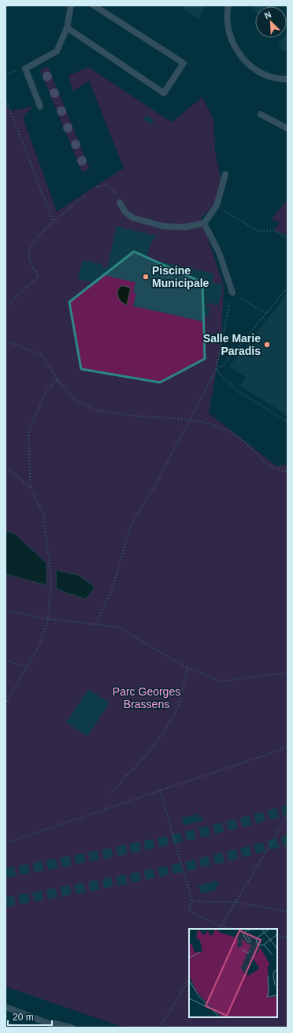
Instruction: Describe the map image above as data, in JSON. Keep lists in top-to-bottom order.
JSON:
{
  "parks": ["Parc Georges Brassens"],
  "places": ["Piscine Municipale", "Salle Marie Paradis"],
  "scale_bar": "20 m",
  "north": "top left"
}
